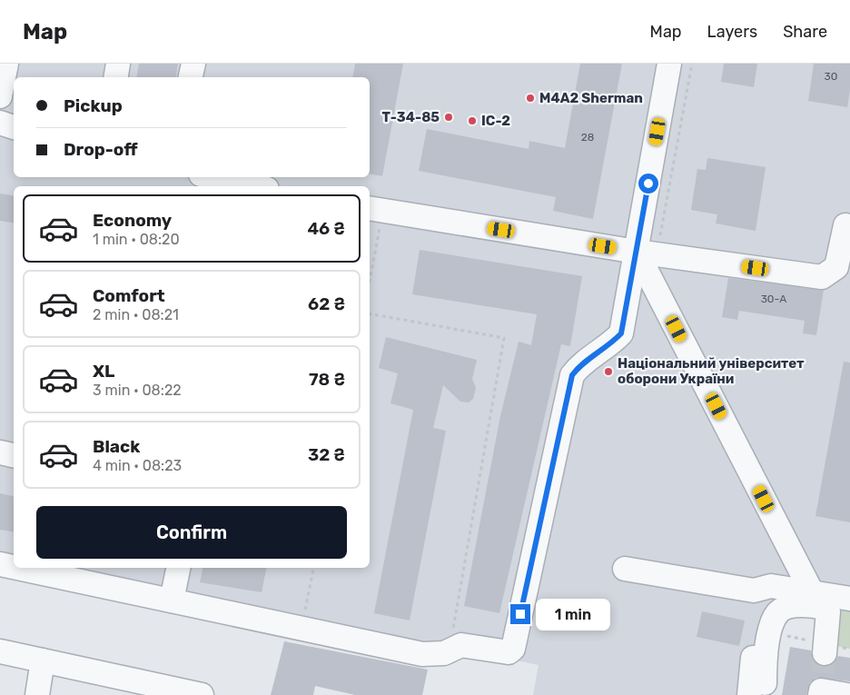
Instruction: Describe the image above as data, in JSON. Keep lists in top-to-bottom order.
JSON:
{
  "places": [
    "M4A2 Sherman",
    "Т-34-85",
    "ІС-2",
    "Національний університет оборони України"
  ],
  "house_numbers": ["30", "28", "30-А"],
  "page": {
    "header": "Map",
    "nav": ["Map", "Layers", "Share"],
    "banner": ["Pickup", "Drop-off"],
    "list": [
      {
        "name": "Economy",
        "note": "1 min · 08:20",
        "value": "46 ₴"
      },
      {
        "name": "Comfort",
        "note": "2 min · 08:21",
        "value": "62 ₴"
      },
      {
        "name": "XL",
        "note": "3 min · 08:22",
        "value": "78 ₴"
      },
      {
        "name": "Black",
        "note": "4 min · 08:23",
        "value": "32 ₴"
      }
    ],
    "buttons": "Confirm",
    "bubble": "1 min"
  }
}
